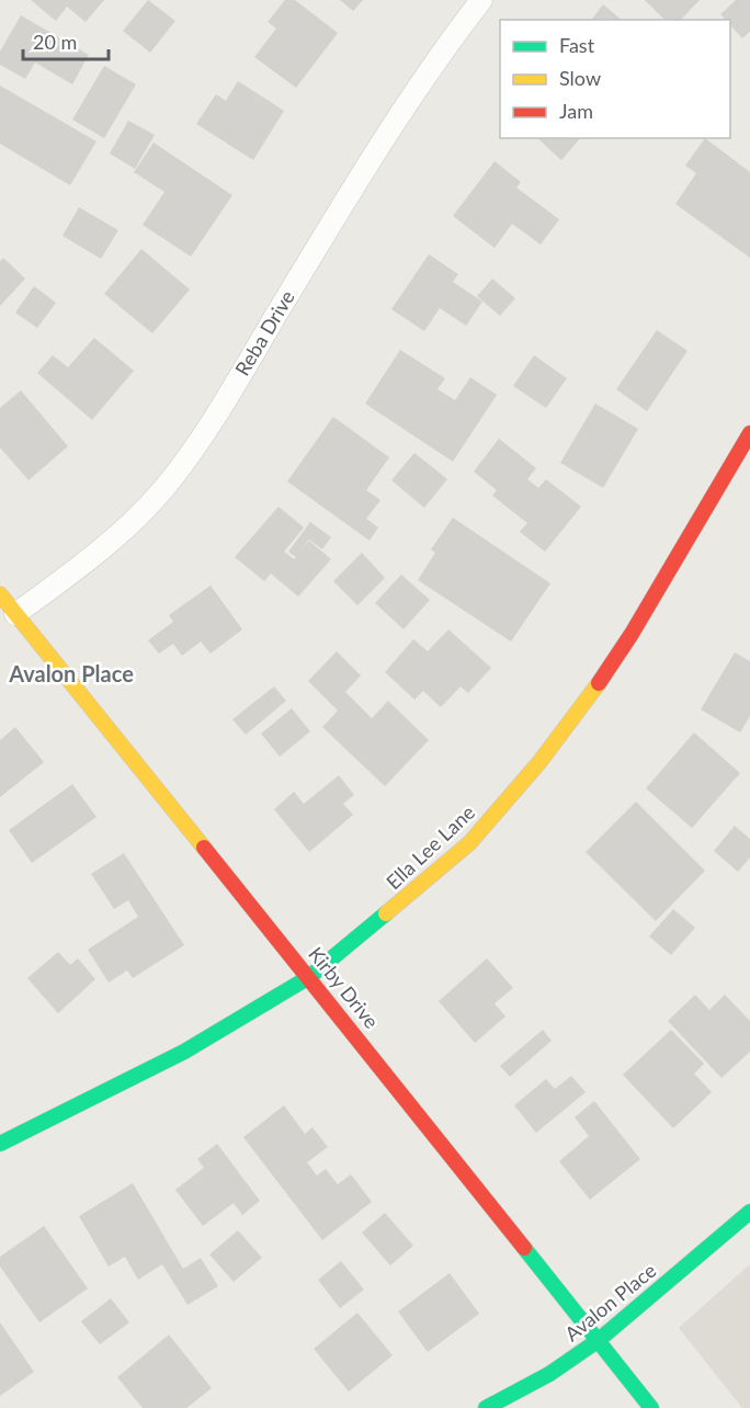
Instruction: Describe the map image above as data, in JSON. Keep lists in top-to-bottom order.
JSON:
{
  "streets": {
    "street": [
      "Reba Drive",
      "Ella Lee Lane",
      "Kirby Drive",
      "Avalon Place"
    ]
  },
  "crossings": [
    ["Reba Drive", "Kirby Drive"],
    ["Ella Lee Lane", "Kirby Drive"],
    ["Kirby Drive", "Avalon Place"]
  ],
  "districts": ["Avalon Place"],
  "legend": ["Fast", "Slow", "Jam"],
  "scale_bar": "20 m"
}
